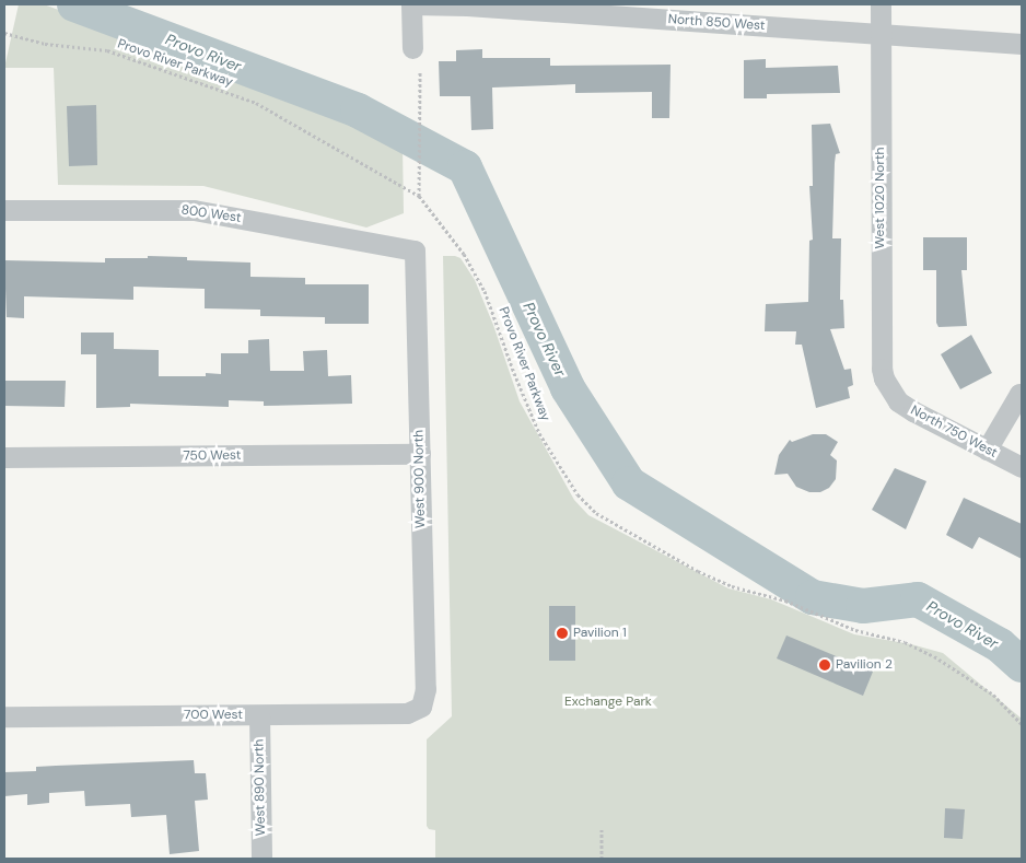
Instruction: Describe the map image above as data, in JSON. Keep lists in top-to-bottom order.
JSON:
{
  "streets": {
    "street": [
      "North 850 West",
      "West 1020 North",
      "800 West",
      "North 750 West",
      "750 West",
      "West 900 North",
      "700 West",
      "West 890 North"
    ],
    "path": ["Provo River Parkway"]
  },
  "crossings": [
    ["North 850 West", "West 1020 North"],
    ["West 1020 North", "North 750 West"],
    ["800 West", "West 900 North"],
    ["750 West", "West 900 North"],
    ["West 900 North", "700 West"],
    ["700 West", "West 890 North"]
  ],
  "water": ["Provo River"],
  "parks": ["Exchange Park"],
  "places": ["Pavilion 1", "Pavilion 2"]
}
